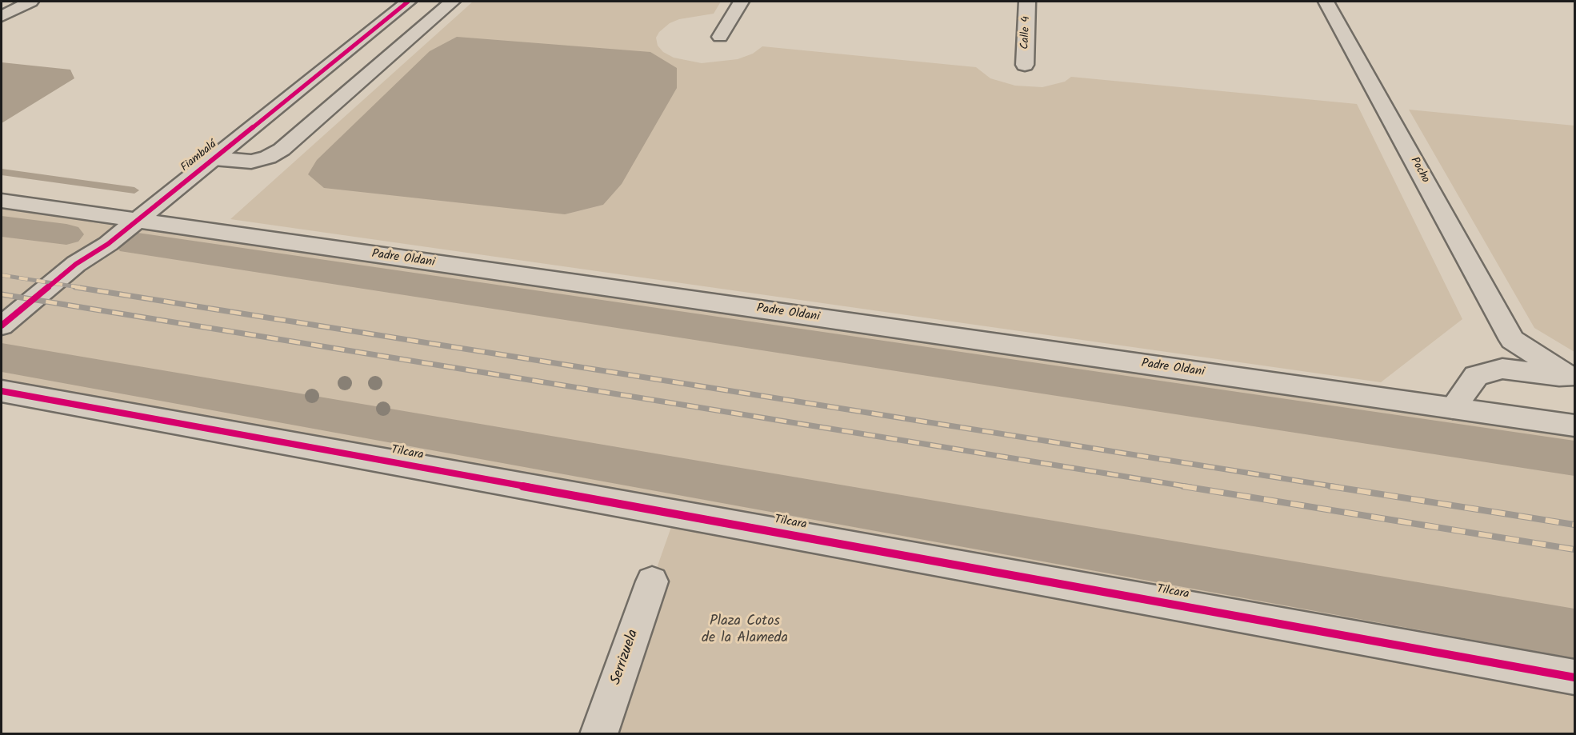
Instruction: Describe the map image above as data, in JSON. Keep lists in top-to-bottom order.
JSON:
{
  "streets": {
    "street": [
      "Calle 4",
      "Fiambalá",
      "Pocho",
      "Padre Oldani",
      "Tilcara",
      "Serrizuela"
    ]
  },
  "crossings": [
    ["Fiambalá", "Padre Oldani"],
    ["Pocho", "Padre Oldani"]
  ],
  "parks": ["Plaza Cotos de la Alameda"]
}
